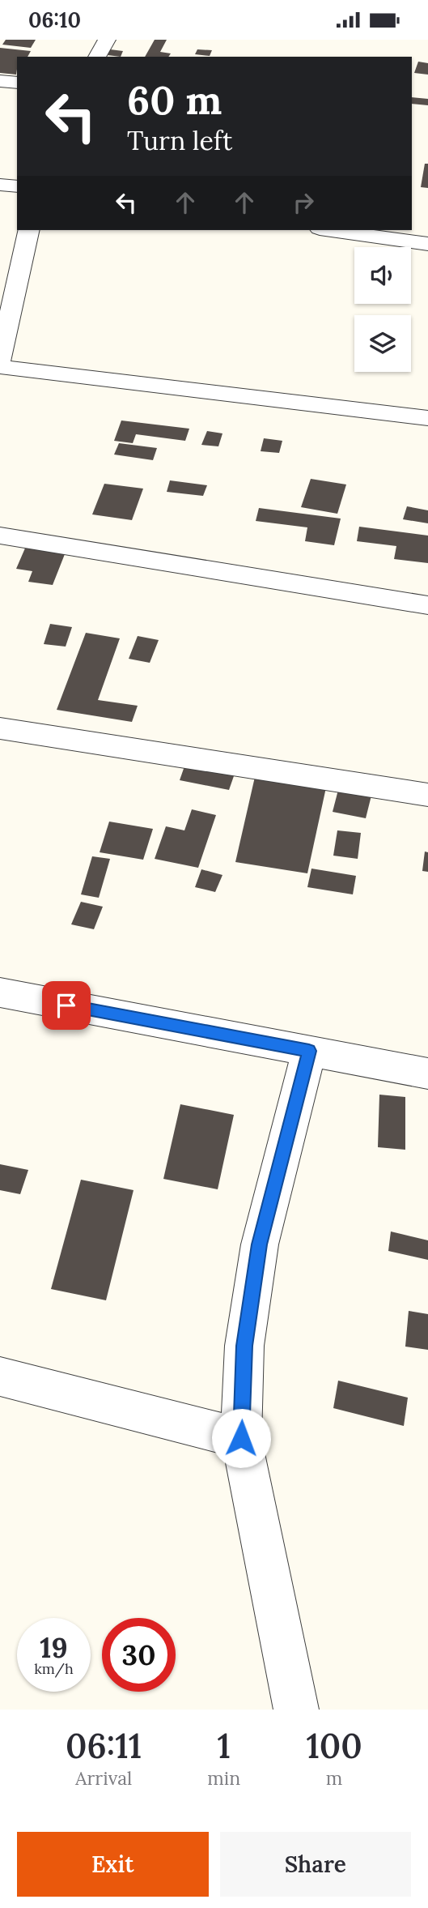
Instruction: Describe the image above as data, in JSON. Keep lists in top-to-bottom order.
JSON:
{
  "page": {
    "status": "06:10",
    "turn": ["60 m", "Turn left"],
    "speed": "19 km/h",
    "limit": "30",
    "eta": [
      "06:11",
      "Arrival",
      "1",
      "min",
      "100",
      "m"
    ],
    "buttons": ["Exit", "Share"]
  }
}
